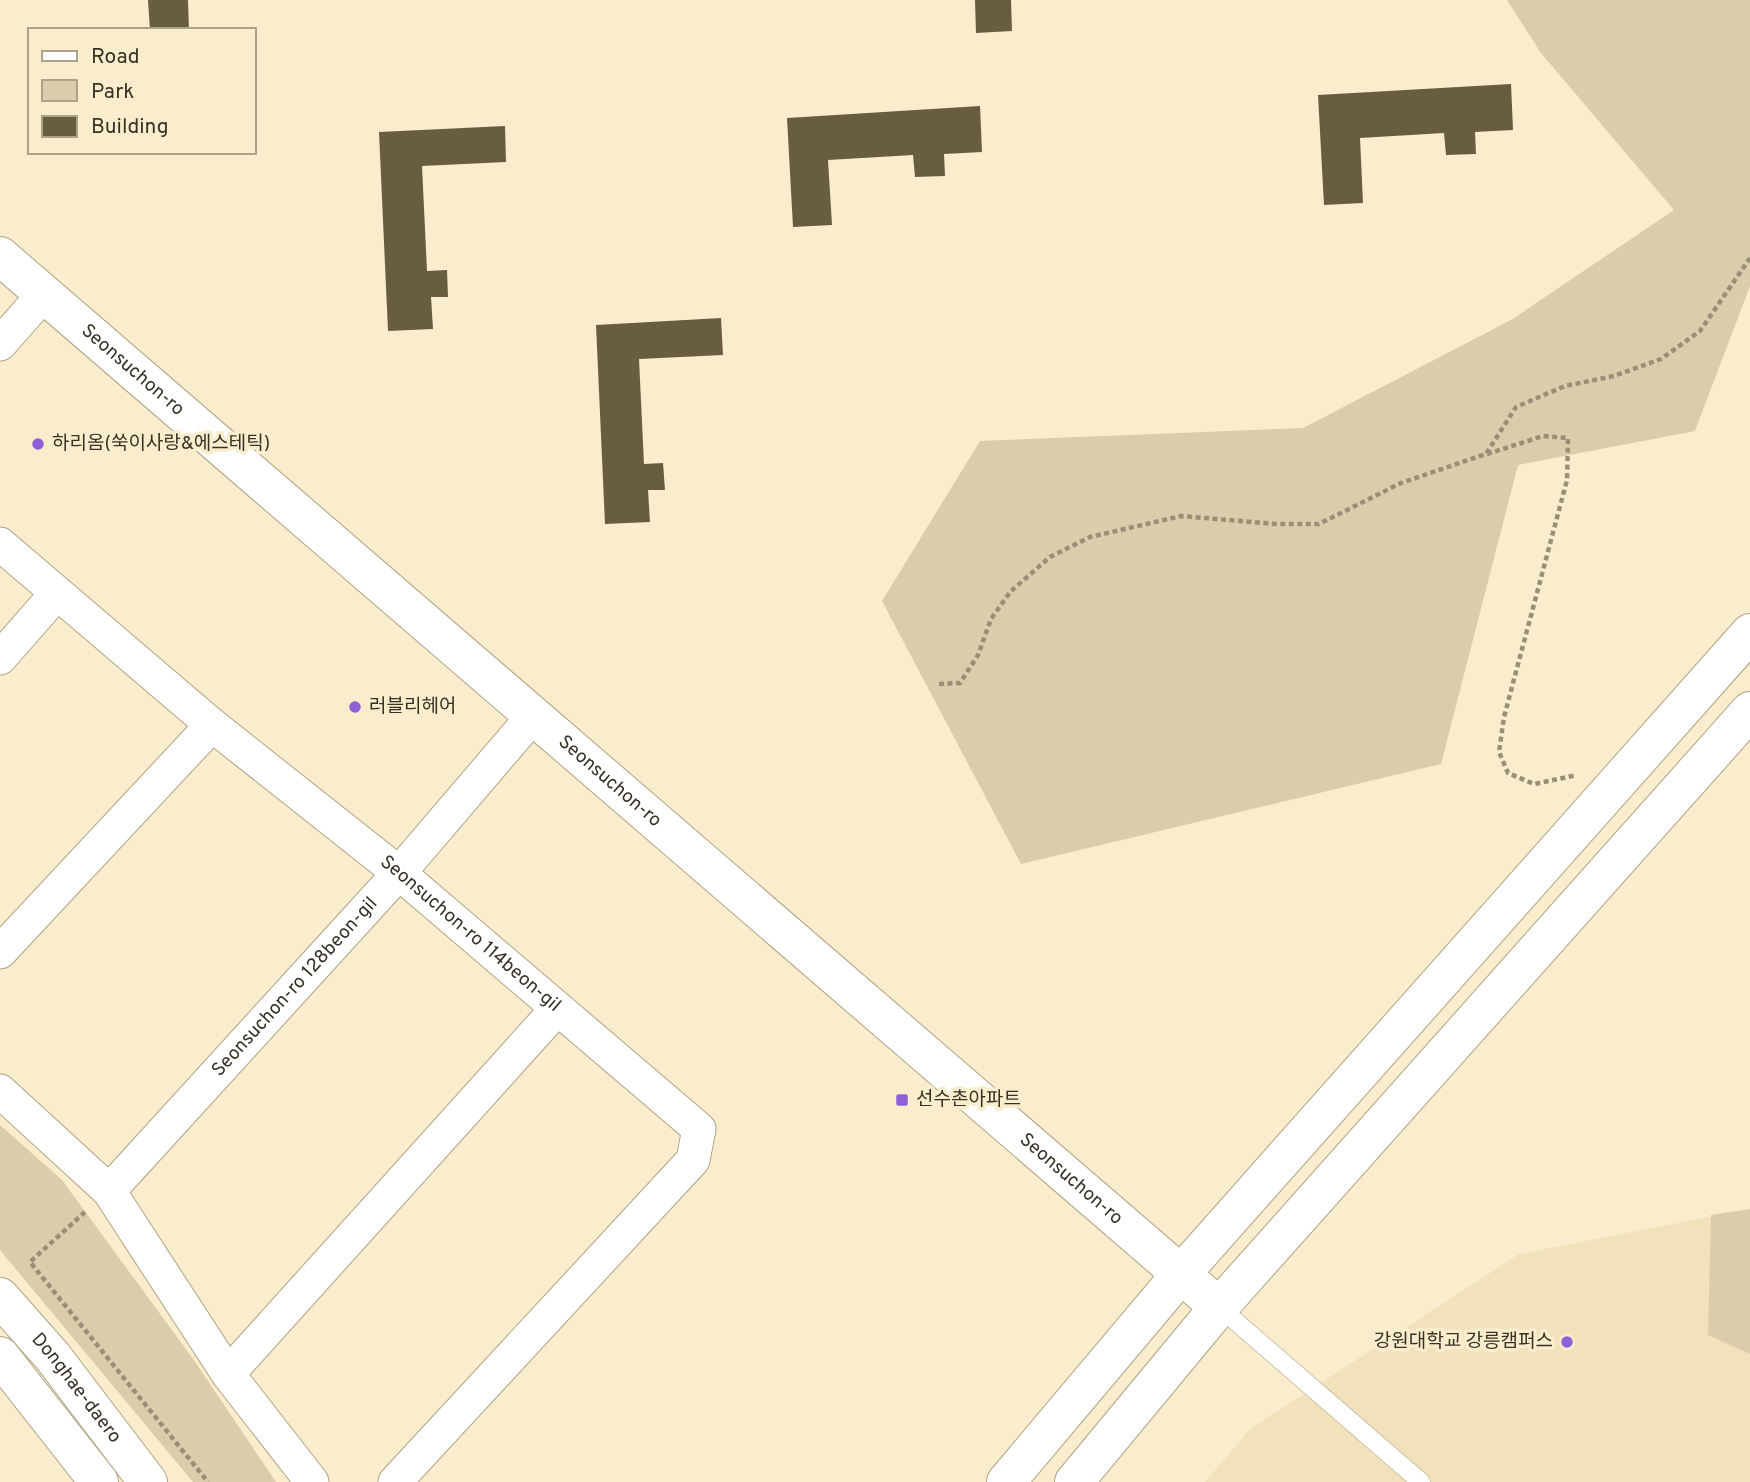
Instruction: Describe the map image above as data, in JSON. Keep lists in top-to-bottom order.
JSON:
{
  "streets": {
    "street": [
      "Seonsuchon-ro",
      "Seonsuchon-ro 114beon-gil",
      "Seonsuchon-ro 128beon-gil",
      "Donghae-daero"
    ]
  },
  "crossings": [
    ["Seonsuchon-ro", "Seonsuchon-ro 128beon-gil"],
    ["Seonsuchon-ro 114beon-gil", "Seonsuchon-ro 128beon-gil"]
  ],
  "places": {
    "other": ["하리옴(쑥이사랑&에스테틱)", "러블리헤어", "강원대학교 강릉캠퍼스"],
    "transit": ["선수촌아파트"]
  },
  "legend": ["Road", "Park", "Building"]
}
